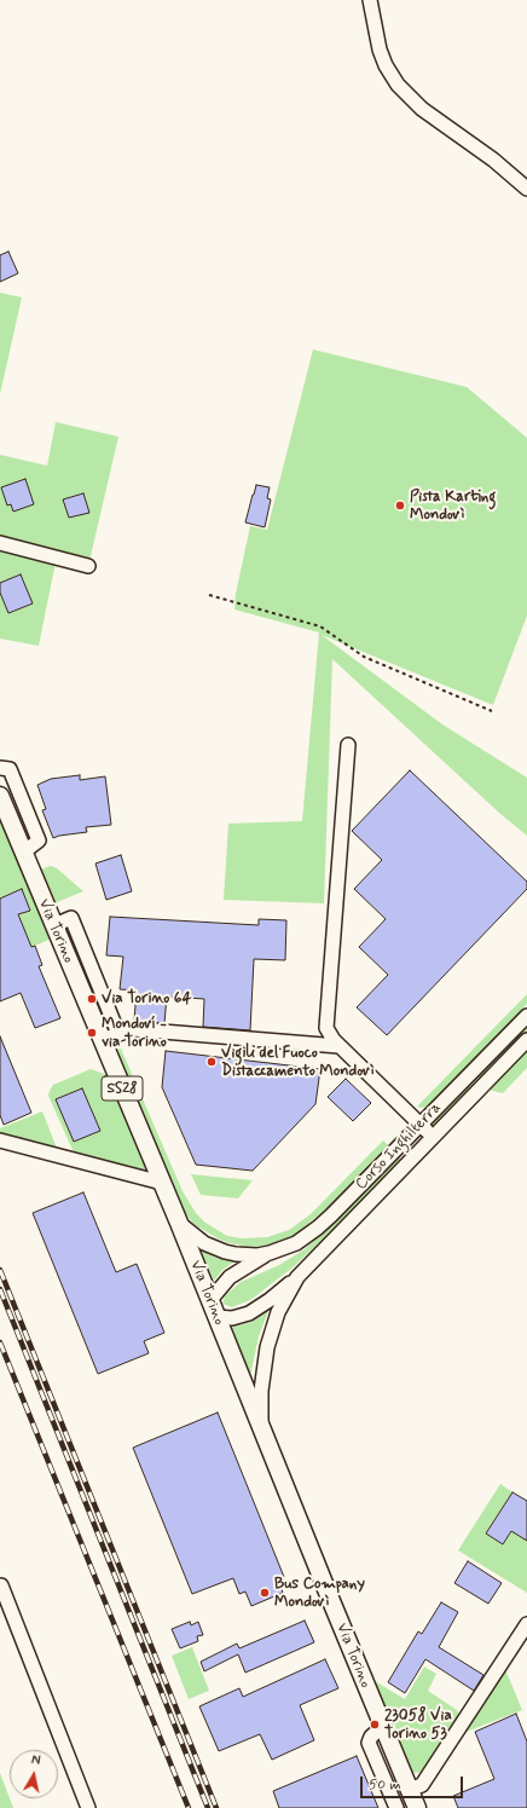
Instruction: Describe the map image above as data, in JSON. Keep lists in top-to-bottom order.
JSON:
{
  "streets": {
    "main road": ["Via Torino", "SS28"],
    "street": ["Corso Inghilterra"]
  },
  "crossings": [
    ["Via Torino", "Corso Inghilterra"]
  ],
  "places": [
    "Pista Karting Mondovì",
    "Via Torino 64",
    "Mondoví - via Torino",
    "Vigili del Fuoco Distaccamento Mondovì",
    "Bus Company Mondovì",
    "23058 Via Torino 53"
  ],
  "scale_bar": "50 m",
  "north": "top"
}
